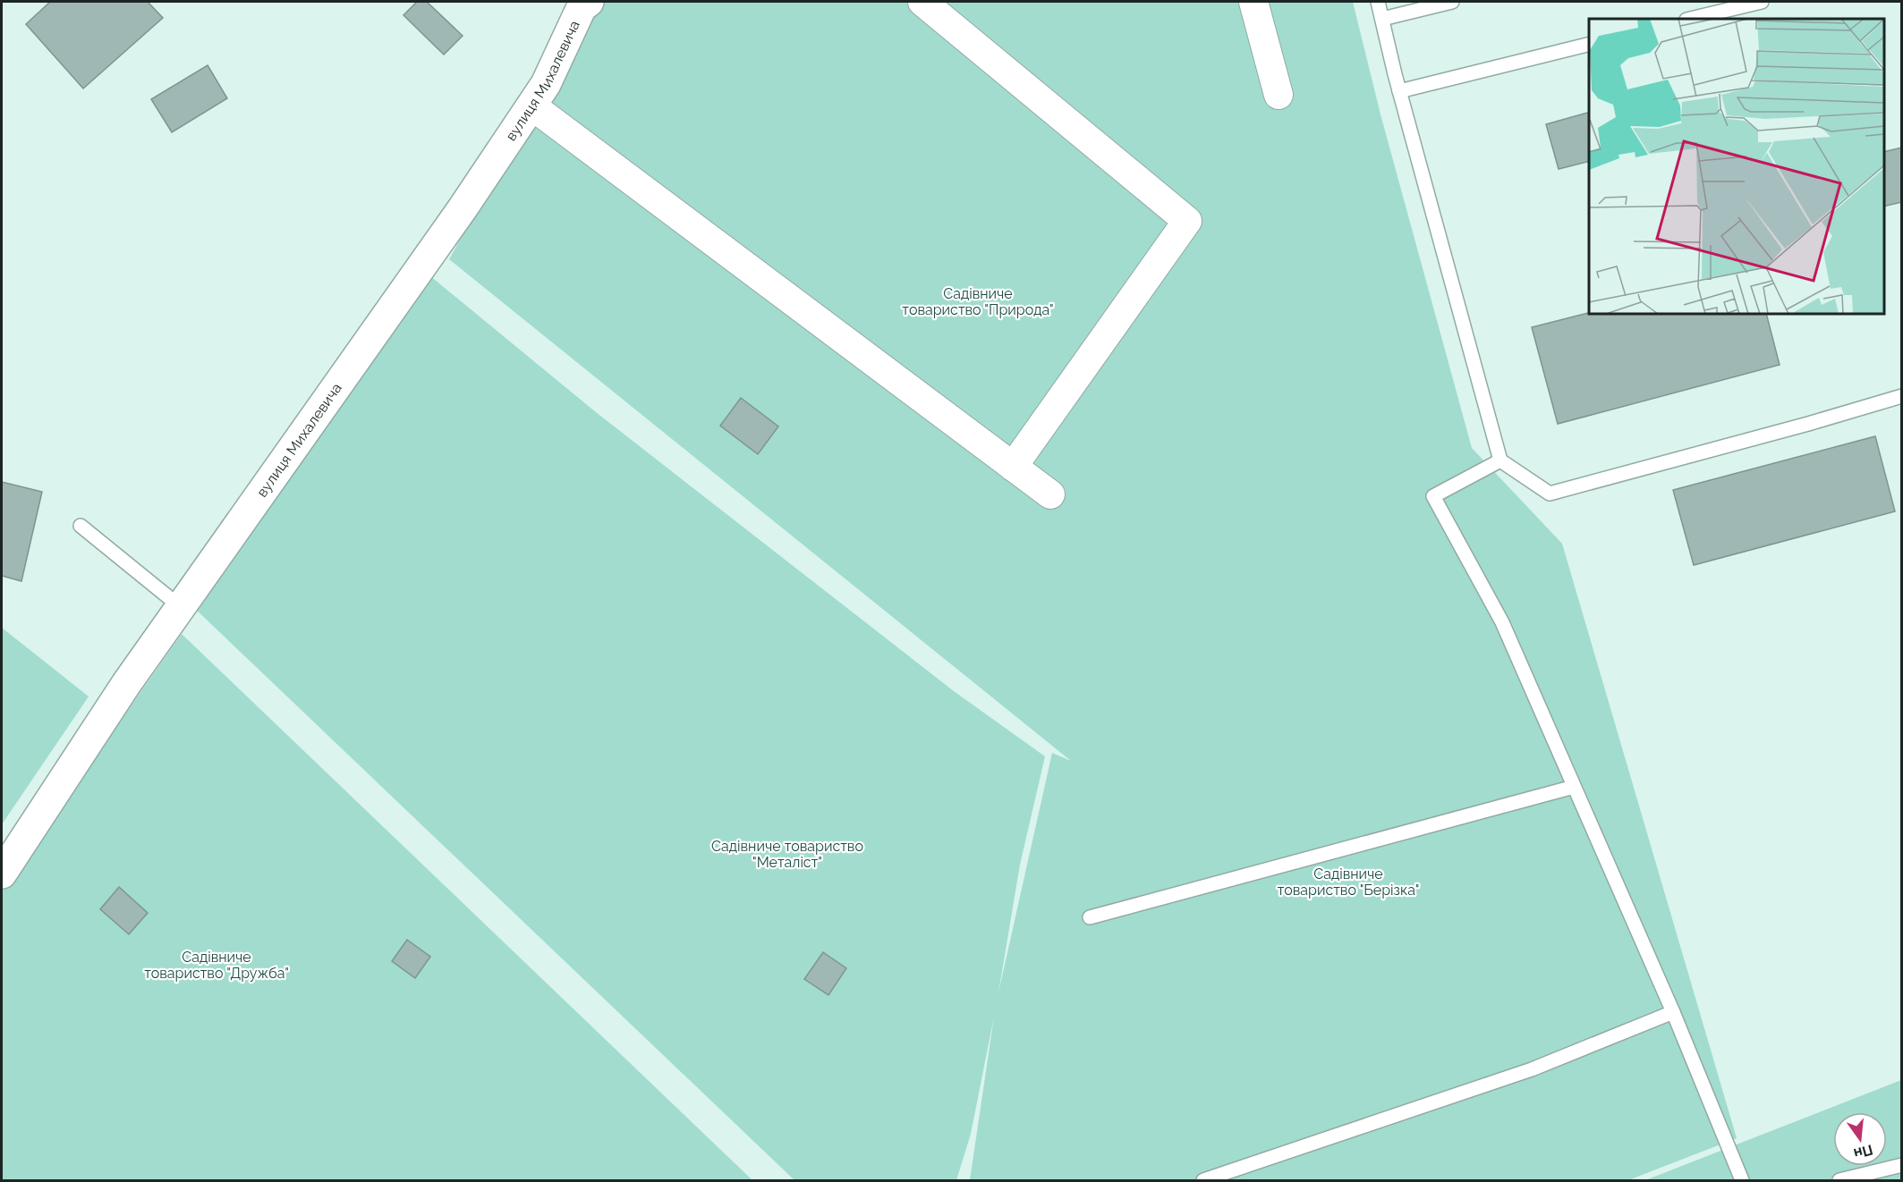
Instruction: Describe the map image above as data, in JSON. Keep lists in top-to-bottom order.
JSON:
{
  "streets": {
    "street": ["вулиця Михалевича"]
  },
  "parks": [
    "Садівниче товариство \"Природа\"",
    "Садівниче товариство \"Металіст\"",
    "Садівниче товариство \"Берізка\"",
    "Садівниче товариство \"Дружба\""
  ],
  "north": "bottom"
}
